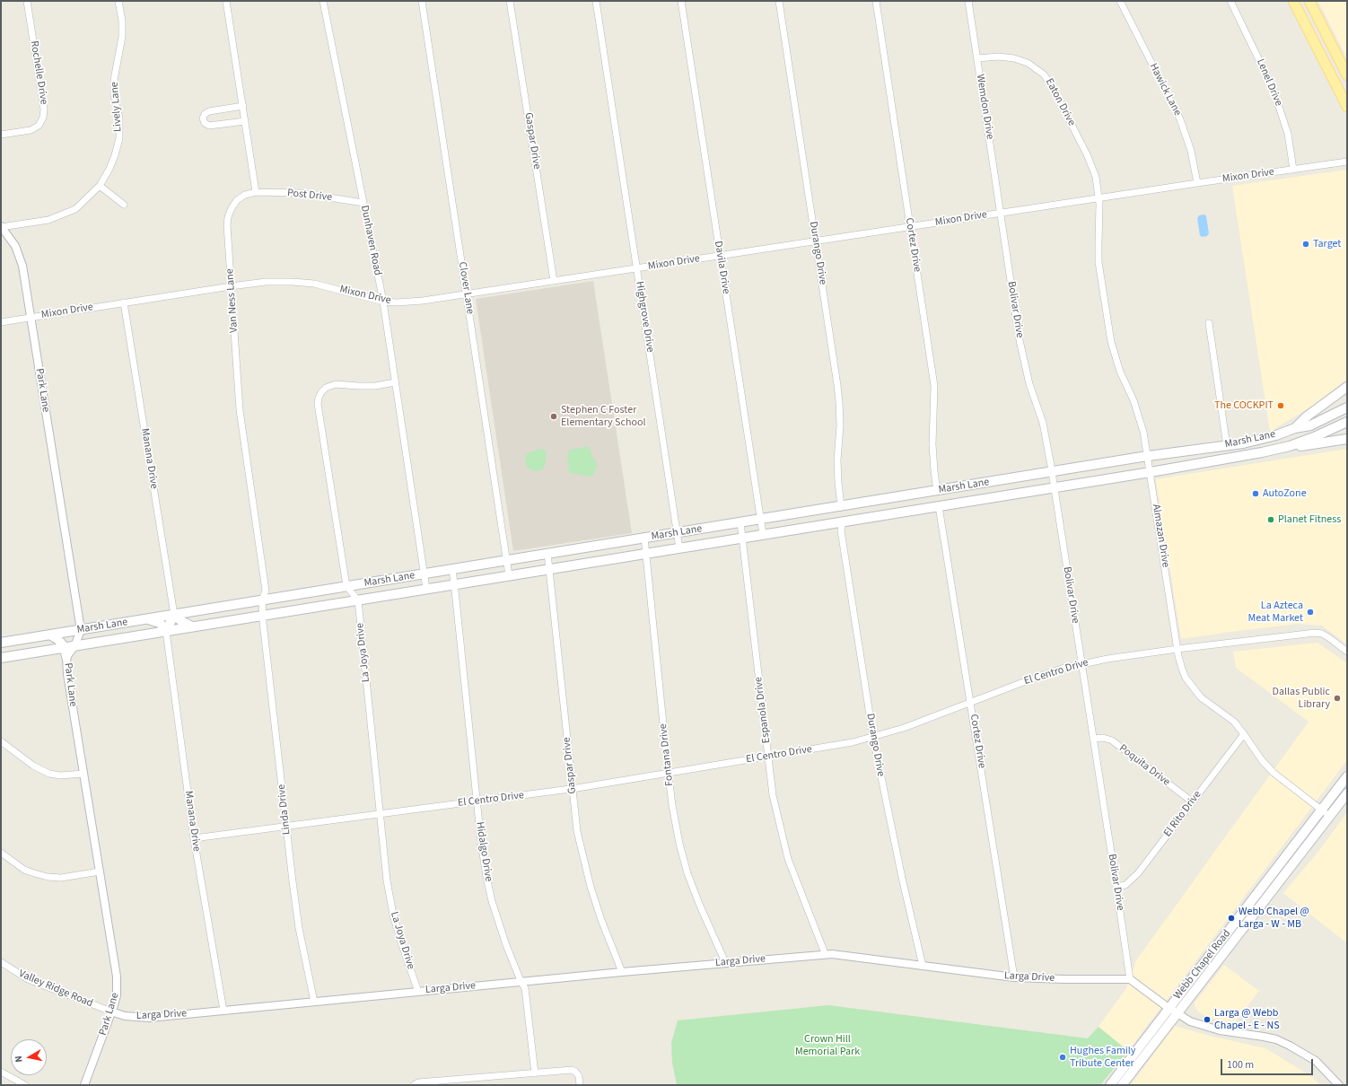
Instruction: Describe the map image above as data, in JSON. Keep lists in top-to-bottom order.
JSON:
{
  "streets": {
    "main road": ["Marsh Lane", "Webb Chapel Road"],
    "street": [
      "Rochelle Drive",
      "Lenel Drive",
      "Hawick Lane",
      "Eaton Drive",
      "Lively Lane",
      "Wemdon Drive",
      "Gaspar Drive",
      "Mixon Drive",
      "Post Drive",
      "Dunhaven Road",
      "Cortez Drive",
      "Durango Drive",
      "Davila Drive",
      "Clover Lane",
      "Van Ness Lane",
      "Bolivar Drive",
      "Highgrove Drive",
      "Park Lane",
      "Manana Drive",
      "Almazan Drive",
      "La Joya Drive",
      "El Centro Drive",
      "Espanola Drive",
      "Fontana Drive",
      "Poquita Drive",
      "Linda Drive",
      "El Rito Drive",
      "Hidalgo Drive",
      "Larga Drive",
      "Valley Ridge Road"
    ]
  },
  "crossings": [
    ["Lenel Drive", "Mixon Drive"],
    ["Hawick Lane", "Mixon Drive"],
    ["Eaton Drive", "Wemdon Drive"],
    ["Eaton Drive", "Mixon Drive"],
    ["Eaton Drive", "Almazan Drive"],
    ["Lively Lane", "Park Lane"],
    ["Wemdon Drive", "Mixon Drive"],
    ["Wemdon Drive", "Bolivar Drive"],
    ["Gaspar Drive", "Mixon Drive"],
    ["Gaspar Drive", "Marsh Lane"],
    ["Gaspar Drive", "El Centro Drive"],
    ["Gaspar Drive", "Larga Drive"],
    ["Mixon Drive", "Dunhaven Road"],
    ["Mixon Drive", "Cortez Drive"],
    ["Mixon Drive", "Durango Drive"],
    ["Mixon Drive", "Davila Drive"],
    ["Mixon Drive", "Clover Lane"],
    ["Mixon Drive", "Van Ness Lane"],
    ["Mixon Drive", "Bolivar Drive"],
    ["Mixon Drive", "Highgrove Drive"],
    ["Mixon Drive", "Park Lane"],
    ["Mixon Drive", "Manana Drive"],
    ["Mixon Drive", "Almazan Drive"],
    ["Post Drive", "Dunhaven Road"],
    ["Post Drive", "Van Ness Lane"],
    ["Dunhaven Road", "Marsh Lane"],
    ["Cortez Drive", "Marsh Lane"],
    ["Cortez Drive", "El Centro Drive"],
    ["Cortez Drive", "Larga Drive"],
    ["Durango Drive", "Marsh Lane"],
    ["Durango Drive", "El Centro Drive"],
    ["Durango Drive", "Larga Drive"],
    ["Davila Drive", "Marsh Lane"],
    ["Clover Lane", "Marsh Lane"],
    ["Van Ness Lane", "Marsh Lane"],
    ["Van Ness Lane", "Linda Drive"],
    ["Bolivar Drive", "Marsh Lane"],
    ["Bolivar Drive", "El Centro Drive"],
    ["Bolivar Drive", "Poquita Drive"],
    ["Bolivar Drive", "El Rito Drive"],
    ["Bolivar Drive", "Larga Drive"],
    ["Highgrove Drive", "Marsh Lane"],
    ["Park Lane", "Marsh Lane"],
    ["Park Lane", "Larga Drive"],
    ["Park Lane", "Valley Ridge Road"],
    ["Marsh Lane", "Manana Drive"],
    ["Marsh Lane", "Almazan Drive"],
    ["Marsh Lane", "La Joya Drive"],
    ["Marsh Lane", "Espanola Drive"],
    ["Marsh Lane", "Fontana Drive"],
    ["Marsh Lane", "Linda Drive"],
    ["Marsh Lane", "Hidalgo Drive"],
    ["Manana Drive", "El Centro Drive"],
    ["Manana Drive", "Larga Drive"],
    ["Almazan Drive", "El Centro Drive"],
    ["Almazan Drive", "El Rito Drive"],
    ["Almazan Drive", "Webb Chapel Road"],
    ["La Joya Drive", "El Centro Drive"],
    ["La Joya Drive", "Larga Drive"],
    ["El Centro Drive", "Espanola Drive"],
    ["El Centro Drive", "Fontana Drive"],
    ["El Centro Drive", "Linda Drive"],
    ["El Centro Drive", "Hidalgo Drive"],
    ["Espanola Drive", "Larga Drive"],
    ["Fontana Drive", "Larga Drive"],
    ["Poquita Drive", "El Rito Drive"],
    ["Linda Drive", "Larga Drive"],
    ["Hidalgo Drive", "Larga Drive"],
    ["Larga Drive", "Valley Ridge Road"]
  ],
  "parks": ["Crown Hill Memorial Park"],
  "places": [
    "Target",
    "The COCKPIT",
    "Stephen C Foster Elementary School",
    "AutoZone",
    "Planet Fitness",
    "La Azteca Meat Market",
    "Dallas Public Library",
    "Webb Chapel @ Larga - W - MB",
    "Larga @ Webb Chapel - E - NS",
    "Hughes Family Tribute Center"
  ],
  "scale_bar": "100 m",
  "north": "left"
}
